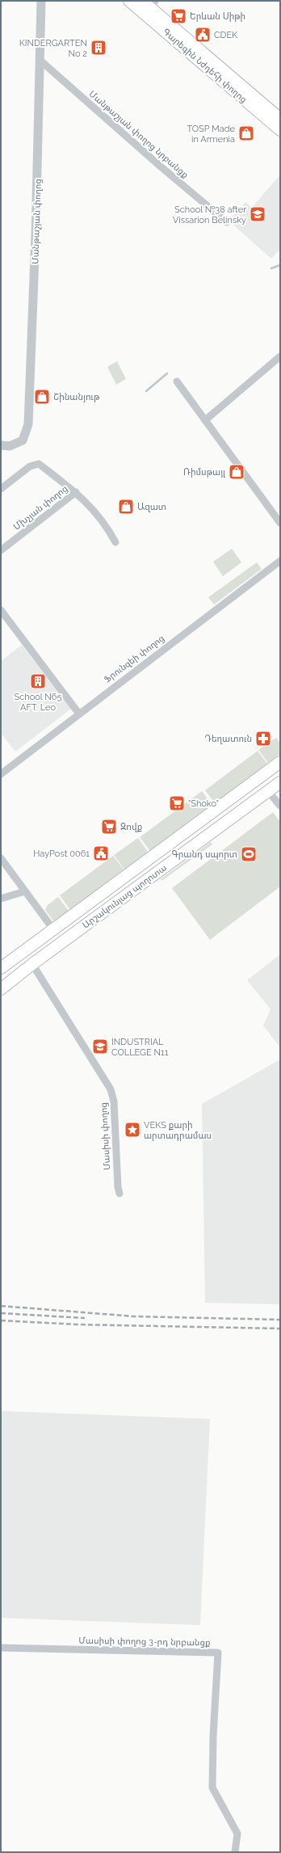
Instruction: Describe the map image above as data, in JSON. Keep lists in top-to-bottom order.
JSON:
{
  "streets": {
    "main road": ["Գարեգին Նժդեհի փողոց", "Արշակունյաց պողոտա"],
    "street": [
      "Մանթաշյան փողոց նրբանցք",
      "Մանթաշյան փողոց",
      "Մխչյան փողոց",
      "Ֆրունզեի փողոց",
      "Մասիսի փողոց",
      "Մասիսի փողոց 3-րդ նրբանցք"
    ]
  },
  "crossings": [
    ["Մանթաշյան փողոց նրբանցք", "Մանթաշյան փողոց"],
    ["Արշակունյաց պողոտա", "Մասիսի փողոց"]
  ],
  "places": {
    "supermarket": ["Երևան Սիթի", "\"Shoko\"", "Զովք"],
    "public building": ["CDEK", "HayPost 0061"],
    "building": ["KINDERGARTEN No 2", "School N65 AFT. Leo"],
    "shop": [
      "TOSP Made in Armenia",
      "Շինանյութ",
      "Ռիմսթայլ",
      "Ազատ"
    ],
    "school or university": ["School №38 after Vissarion Belinsky", "INDUSTRIAL COLLEGE N11"],
    "pharmacy": ["Դեղատուն"],
    "sports": ["Գրանդ սպորտ"],
    "place": ["VEKS քարի արտադրամաս"]
  }
}
